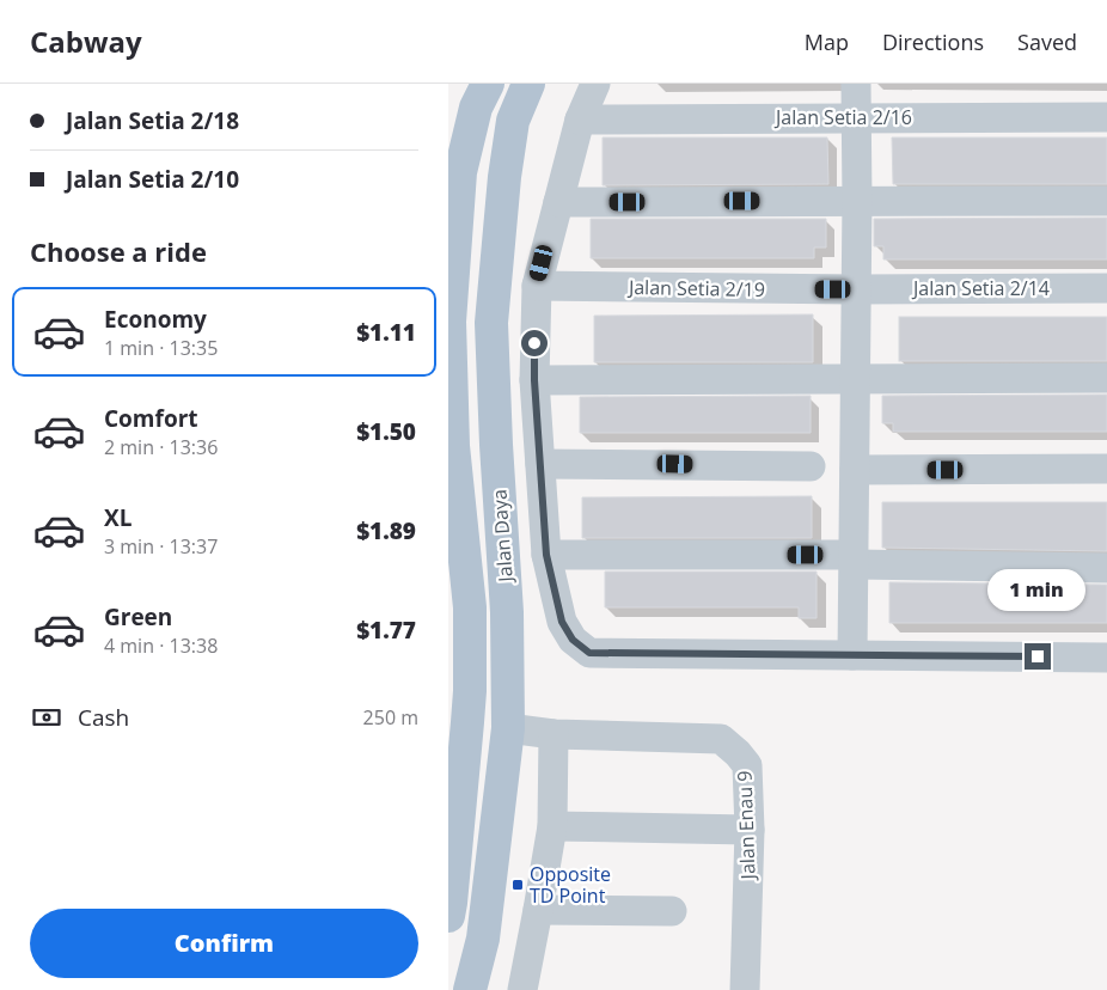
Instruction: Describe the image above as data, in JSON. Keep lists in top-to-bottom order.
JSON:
{
  "streets": {
    "main road": ["Jalan Daya"],
    "street": [
      "Jalan Setia 2/16",
      "Jalan Setia 2/19",
      "Jalan Setia 2/14",
      "Jalan Enau 9"
    ]
  },
  "crossings": [
    ["Jalan Setia 2/19", "Jalan Setia 2/14"],
    ["Jalan Daya", "Jalan Enau 9"]
  ],
  "places": {
    "transit": ["Opposite TD Point"]
  },
  "page": {
    "header": "Cabway",
    "nav": ["Map", "Directions", "Saved"],
    "banner": ["Jalan Setia 2/18", "Jalan Setia 2/10"],
    "heading": "Choose a ride",
    "list": [
      {
        "name": "Economy",
        "note": "1 min · 13:35",
        "value": "$1.11"
      },
      {
        "name": "Comfort",
        "note": "2 min · 13:36",
        "value": "$1.50"
      },
      {
        "name": "XL",
        "note": "3 min · 13:37",
        "value": "$1.89"
      },
      {
        "name": "Green",
        "note": "4 min · 13:38",
        "value": "$1.77"
      }
    ],
    "bubble": "1 min",
    "pay": ["Cash", "250 m"],
    "buttons": "Confirm"
  }
}
